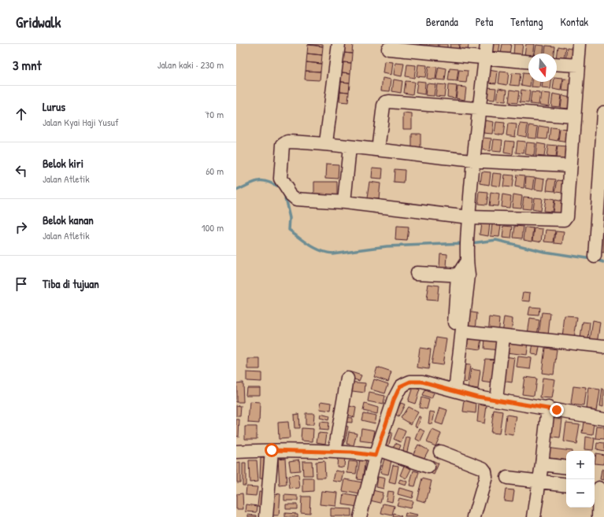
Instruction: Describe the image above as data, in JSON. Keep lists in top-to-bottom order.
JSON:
{
  "north": "bottom",
  "page": {
    "header": "Gridwalk",
    "nav": [
      "Beranda",
      "Peta",
      "Tentang",
      "Kontak"
    ],
    "heading": ["3 mnt", "Jalan kaki · 230 m"],
    "list": [
      ["Lurus", "Jalan Kyai Haji Yusuf", "70 m"],
      ["Belok kiri", "Jalan Atletik", "60 m"],
      ["Belok kanan", "Jalan Atletik", "100 m"],
      "Tiba di tujuan"
    ],
    "map_buttons": ["+", "−"]
  }
}
